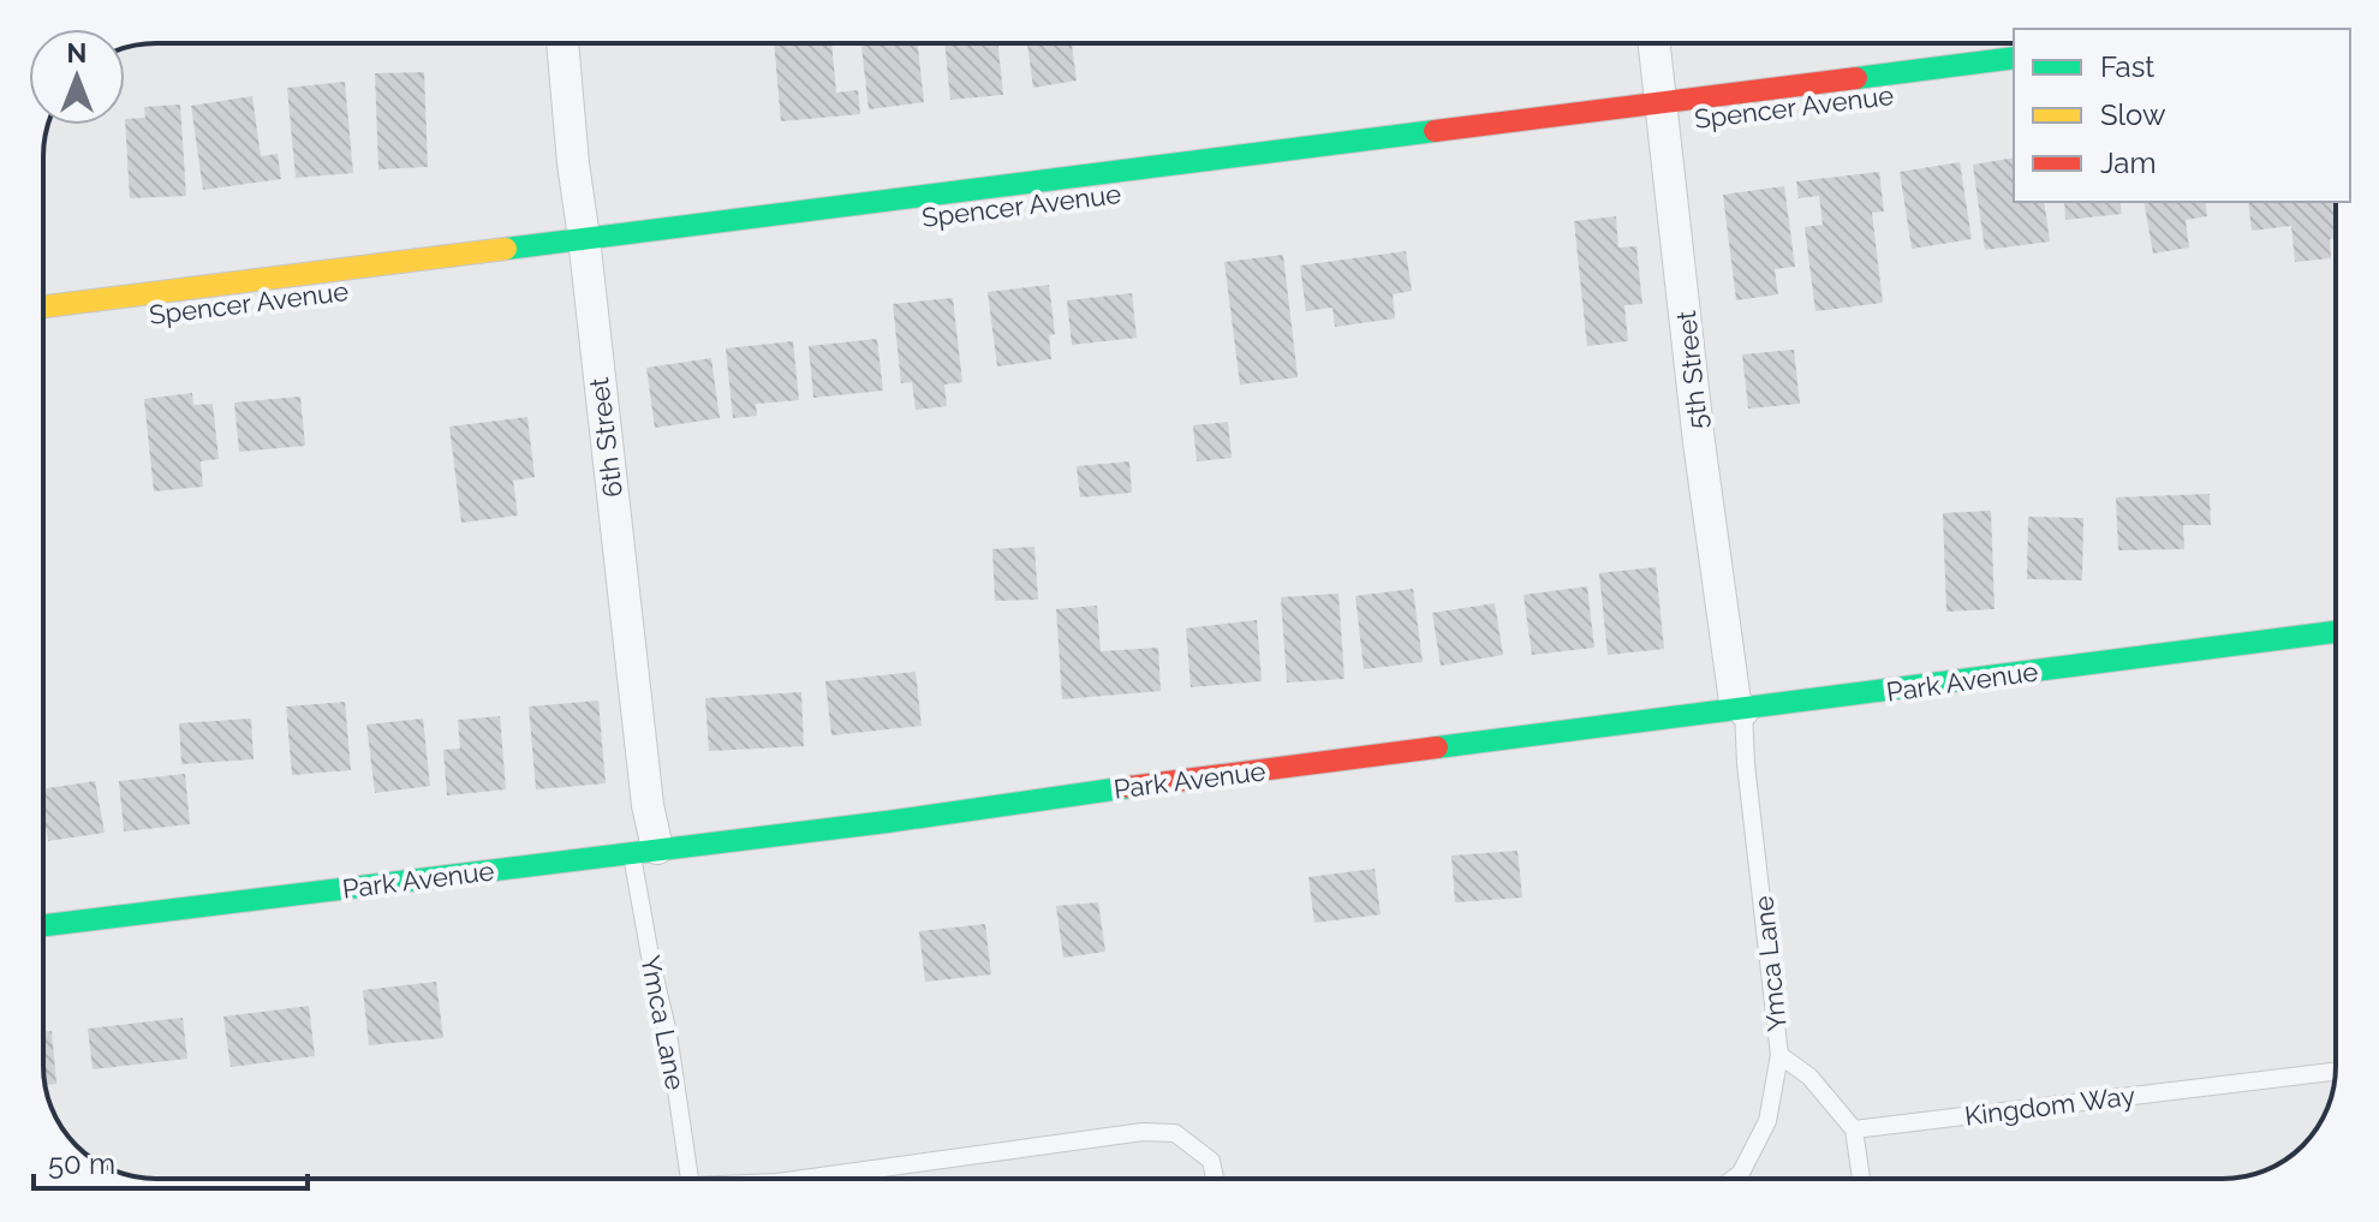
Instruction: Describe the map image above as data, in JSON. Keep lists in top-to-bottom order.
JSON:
{
  "streets": {
    "street": [
      "Spencer Avenue",
      "5th Street",
      "6th Street",
      "Park Avenue"
    ],
    "lane": ["Ymca Lane", "Kingdom Way"]
  },
  "crossings": [
    ["Spencer Avenue", "5th Street"],
    ["Spencer Avenue", "6th Street"],
    ["5th Street", "Park Avenue"],
    ["5th Street", "Ymca Lane"],
    ["6th Street", "Park Avenue"],
    ["6th Street", "Ymca Lane"],
    ["Park Avenue", "Ymca Lane"]
  ],
  "legend": ["Fast", "Slow", "Jam"],
  "scale_bar": "50 m",
  "north": "top"
}
